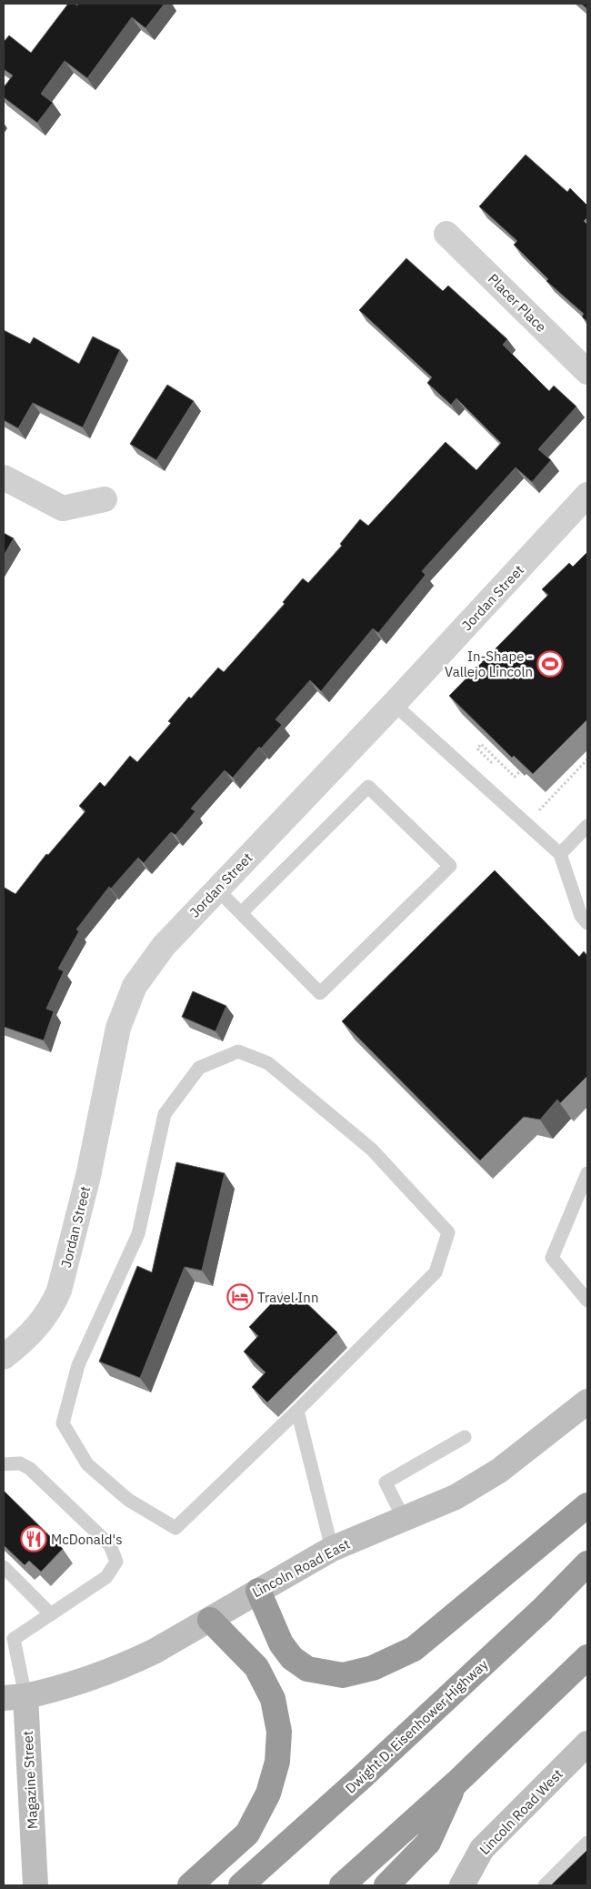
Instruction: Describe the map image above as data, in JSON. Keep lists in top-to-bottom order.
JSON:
{
  "streets": {
    "highway": ["Dwight D. Eisenhower Highway"],
    "street": [
      "Placer Place",
      "Jordan Street",
      "Lincoln Road East",
      "Magazine Street",
      "Lincoln Road West"
    ]
  },
  "crossings": [
    ["Lincoln Road East", "Magazine Street"]
  ],
  "places": {
    "sports": ["In-Shape - Vallejo Lincoln"],
    "hotel": ["Travel Inn"],
    "restaurant": ["McDonald's"]
  }
}
